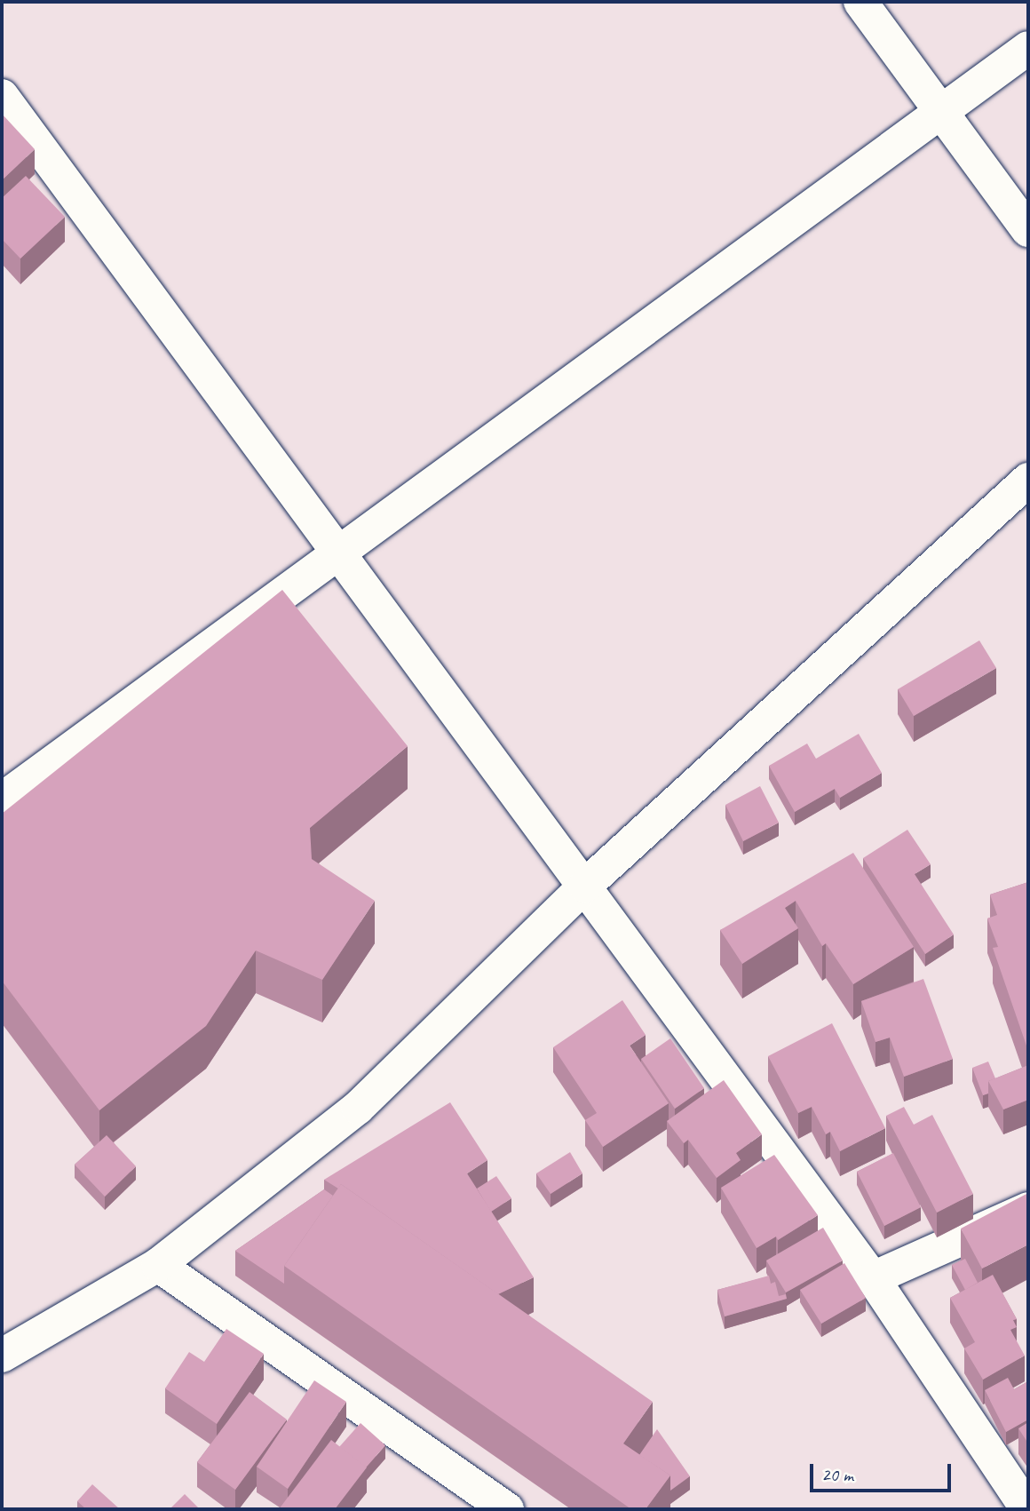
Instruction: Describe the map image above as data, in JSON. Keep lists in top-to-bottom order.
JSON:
{
  "scale_bar": "20 m"
}
